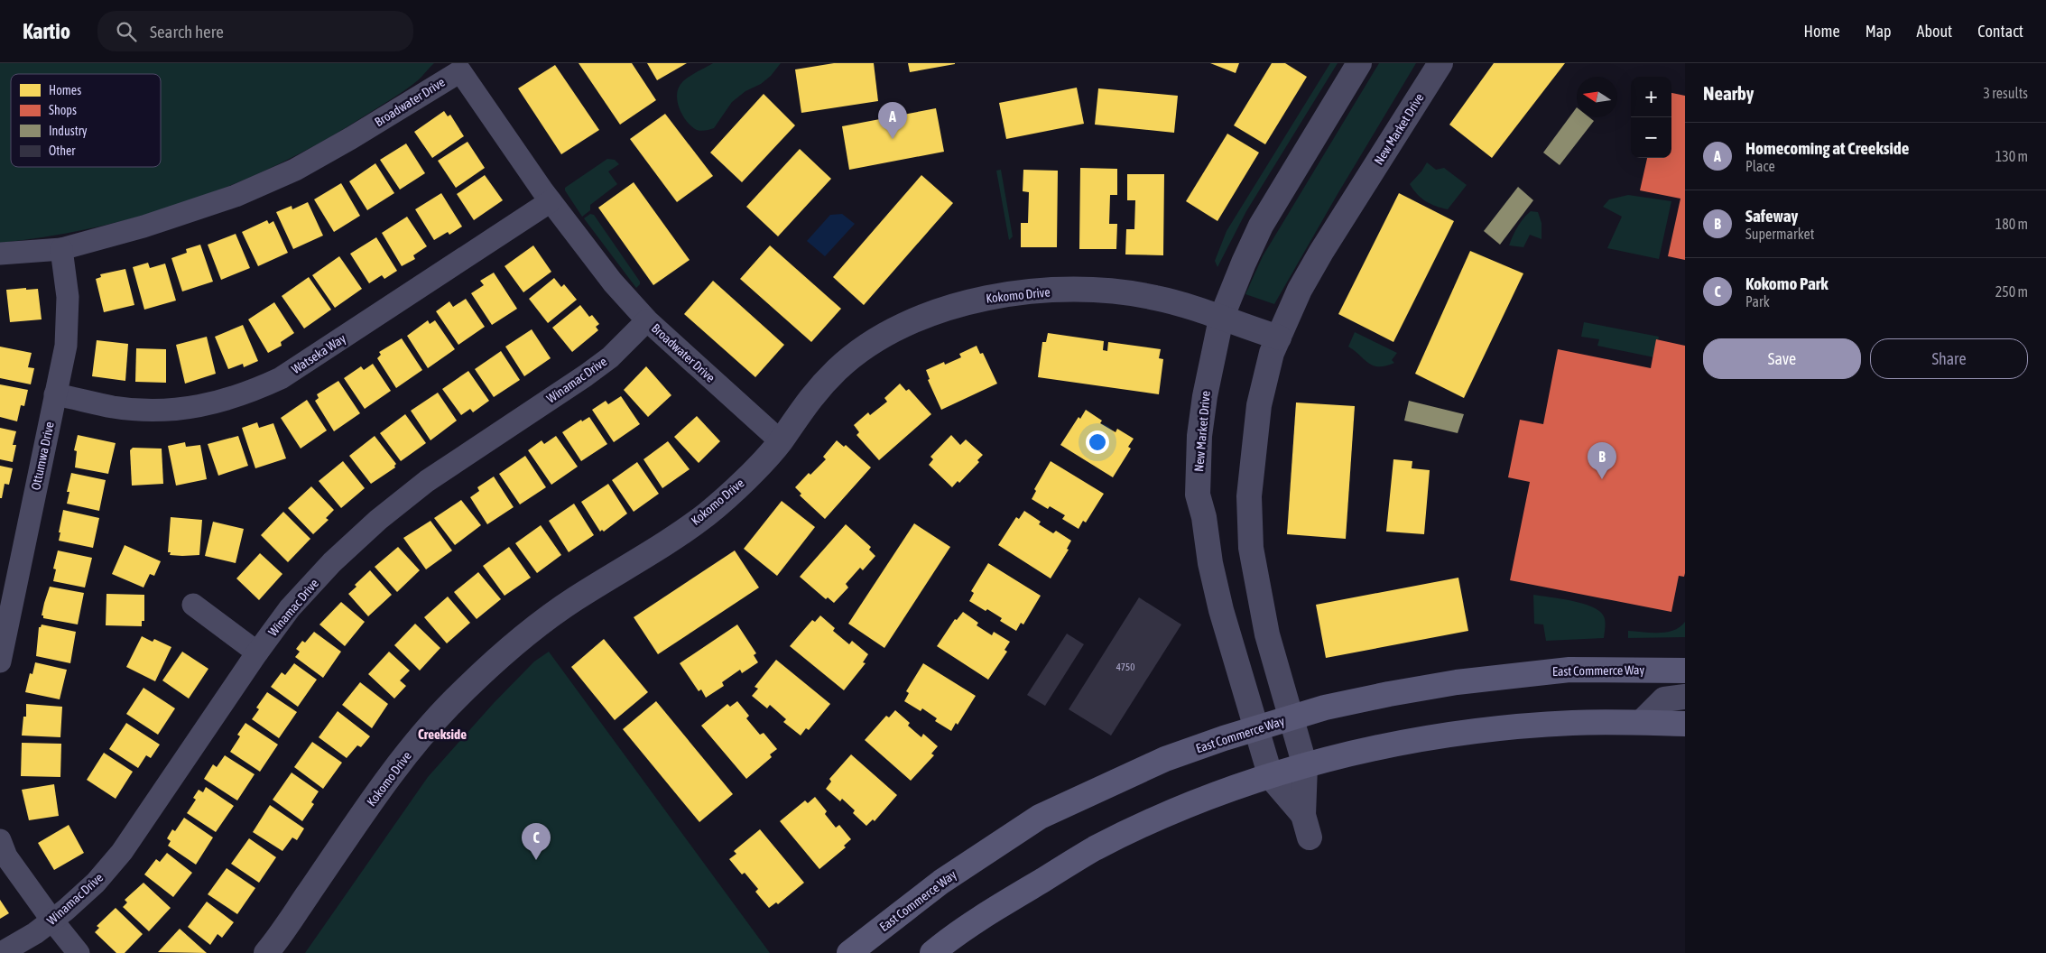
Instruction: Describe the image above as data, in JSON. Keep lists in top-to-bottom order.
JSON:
{
  "streets": {
    "main road": ["East Commerce Way"],
    "street": [
      "Broadwater Drive",
      "New Market Drive",
      "Kokomo Drive",
      "Watseka Way",
      "Winamac Drive",
      "Ottumwa Drive"
    ]
  },
  "crossings": [
    ["Broadwater Drive", "Kokomo Drive"],
    ["Broadwater Drive", "Watseka Way"],
    ["Broadwater Drive", "Winamac Drive"],
    ["Broadwater Drive", "Ottumwa Drive"],
    ["New Market Drive", "Kokomo Drive"],
    ["New Market Drive", "East Commerce Way"],
    ["Watseka Way", "Ottumwa Drive"]
  ],
  "districts": ["Creekside"],
  "house_numbers": ["4750"],
  "legend": [
    "Homes",
    "Shops",
    "Industry",
    "Other"
  ],
  "north": "left",
  "page": {
    "header": "Kartio",
    "search": "Search here",
    "nav": [
      "Home",
      "Map",
      "About",
      "Contact"
    ],
    "heading": ["Nearby", "3 results"],
    "map_buttons": ["+", "−"],
    "pins": ["A", "B", "C"],
    "list": [
      {
        "mark": "A",
        "name": "Homecoming at Creekside",
        "note": "Place",
        "value": "130 m"
      },
      {
        "mark": "B",
        "name": "Safeway",
        "note": "Supermarket",
        "value": "180 m"
      },
      {
        "mark": "C",
        "name": "Kokomo Park",
        "note": "Park",
        "value": "250 m"
      }
    ],
    "buttons": ["Save", "Share"]
  }
}
